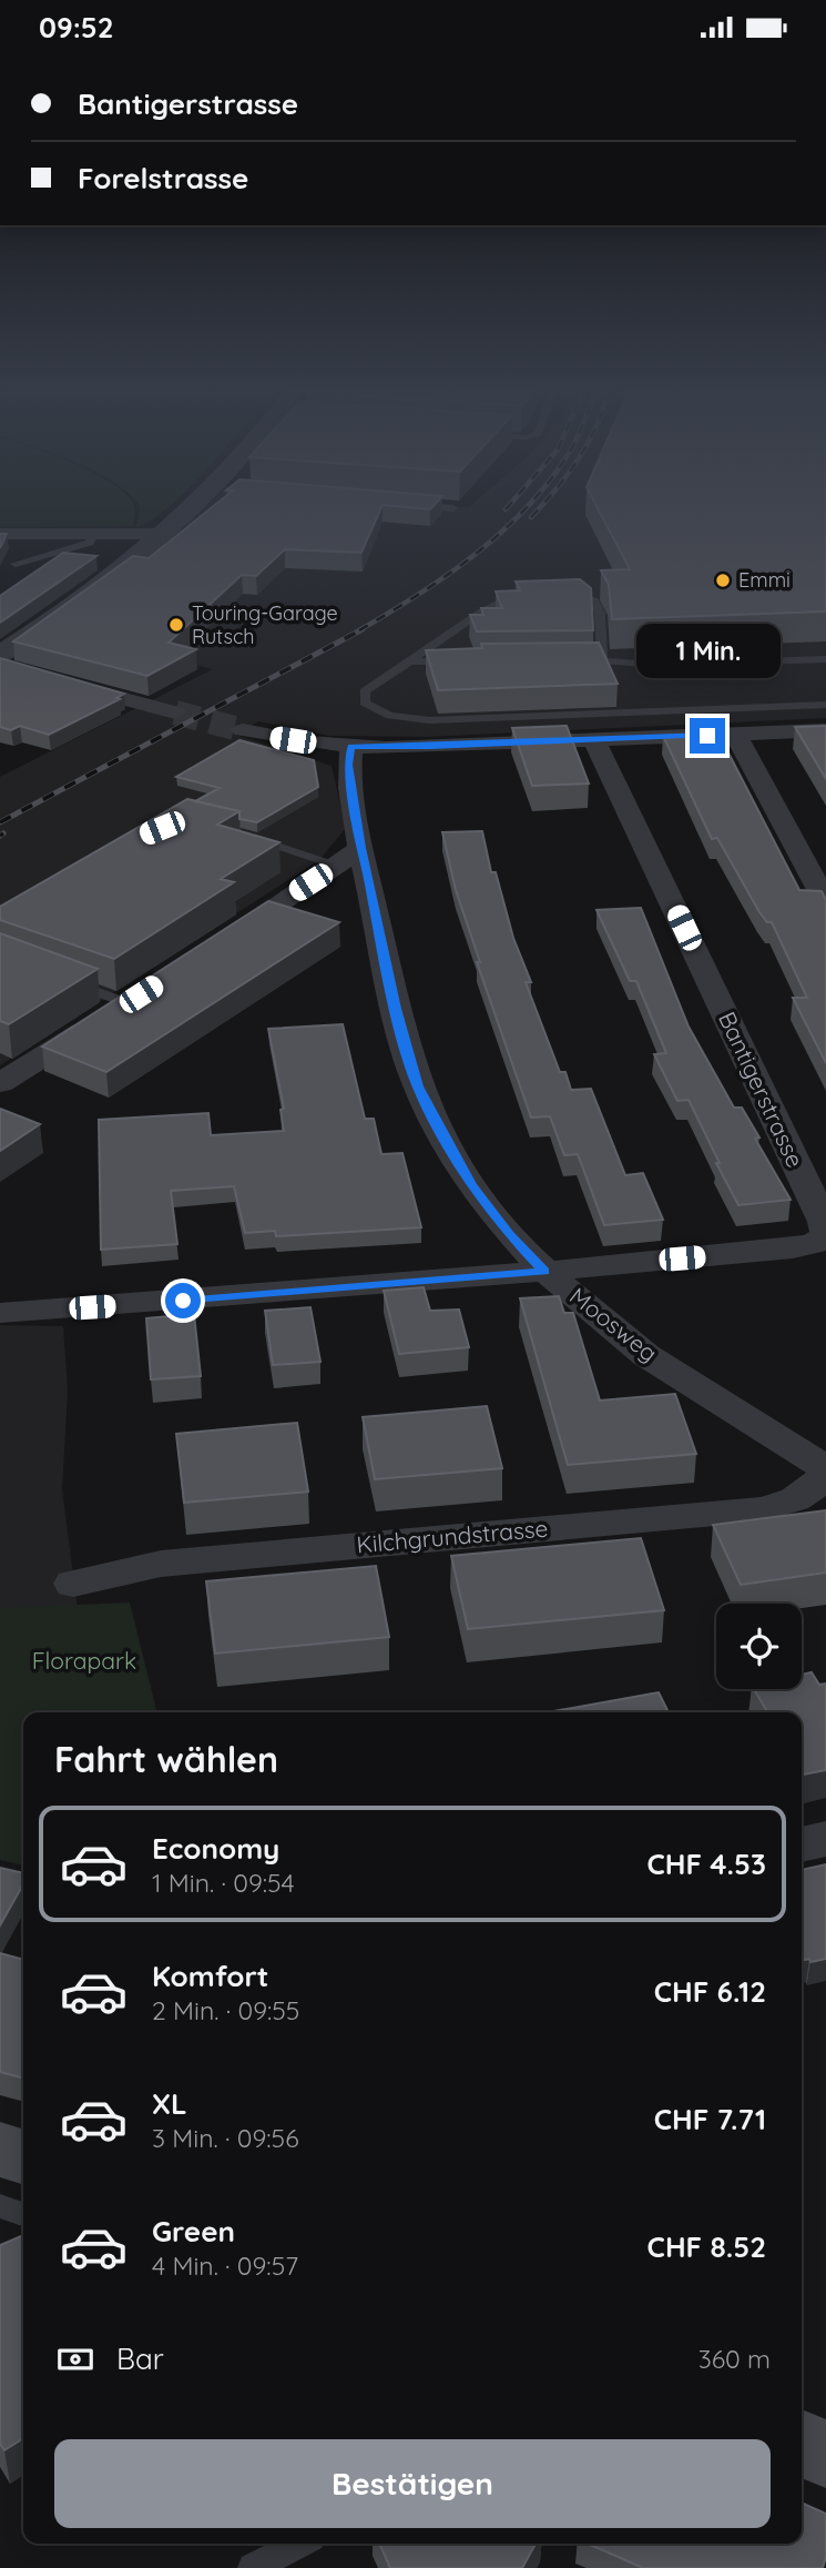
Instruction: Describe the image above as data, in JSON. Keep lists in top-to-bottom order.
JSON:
{
  "streets": {
    "street": ["Bantigerstrasse", "Moosweg", "Kilchgrundstrasse"]
  },
  "crossings": [
    ["Bantigerstrasse", "Moosweg"]
  ],
  "parks": ["Florapark"],
  "places": ["Emmi", "Touring-Garage Rutsch"],
  "page": {
    "status": "09:52",
    "banner": ["Bantigerstrasse", "Forelstrasse"],
    "bubble": "1 Min.",
    "heading": "Fahrt wählen",
    "list": [
      {
        "name": "Economy",
        "note": "1 Min. · 09:54",
        "value": "CHF 4.53"
      },
      {
        "name": "Komfort",
        "note": "2 Min. · 09:55",
        "value": "CHF 6.12"
      },
      {
        "name": "XL",
        "note": "3 Min. · 09:56",
        "value": "CHF 7.71"
      },
      {
        "name": "Green",
        "note": "4 Min. · 09:57",
        "value": "CHF 8.52"
      }
    ],
    "pay": ["Bar", "360 m"],
    "buttons": "Bestätigen"
  }
}
